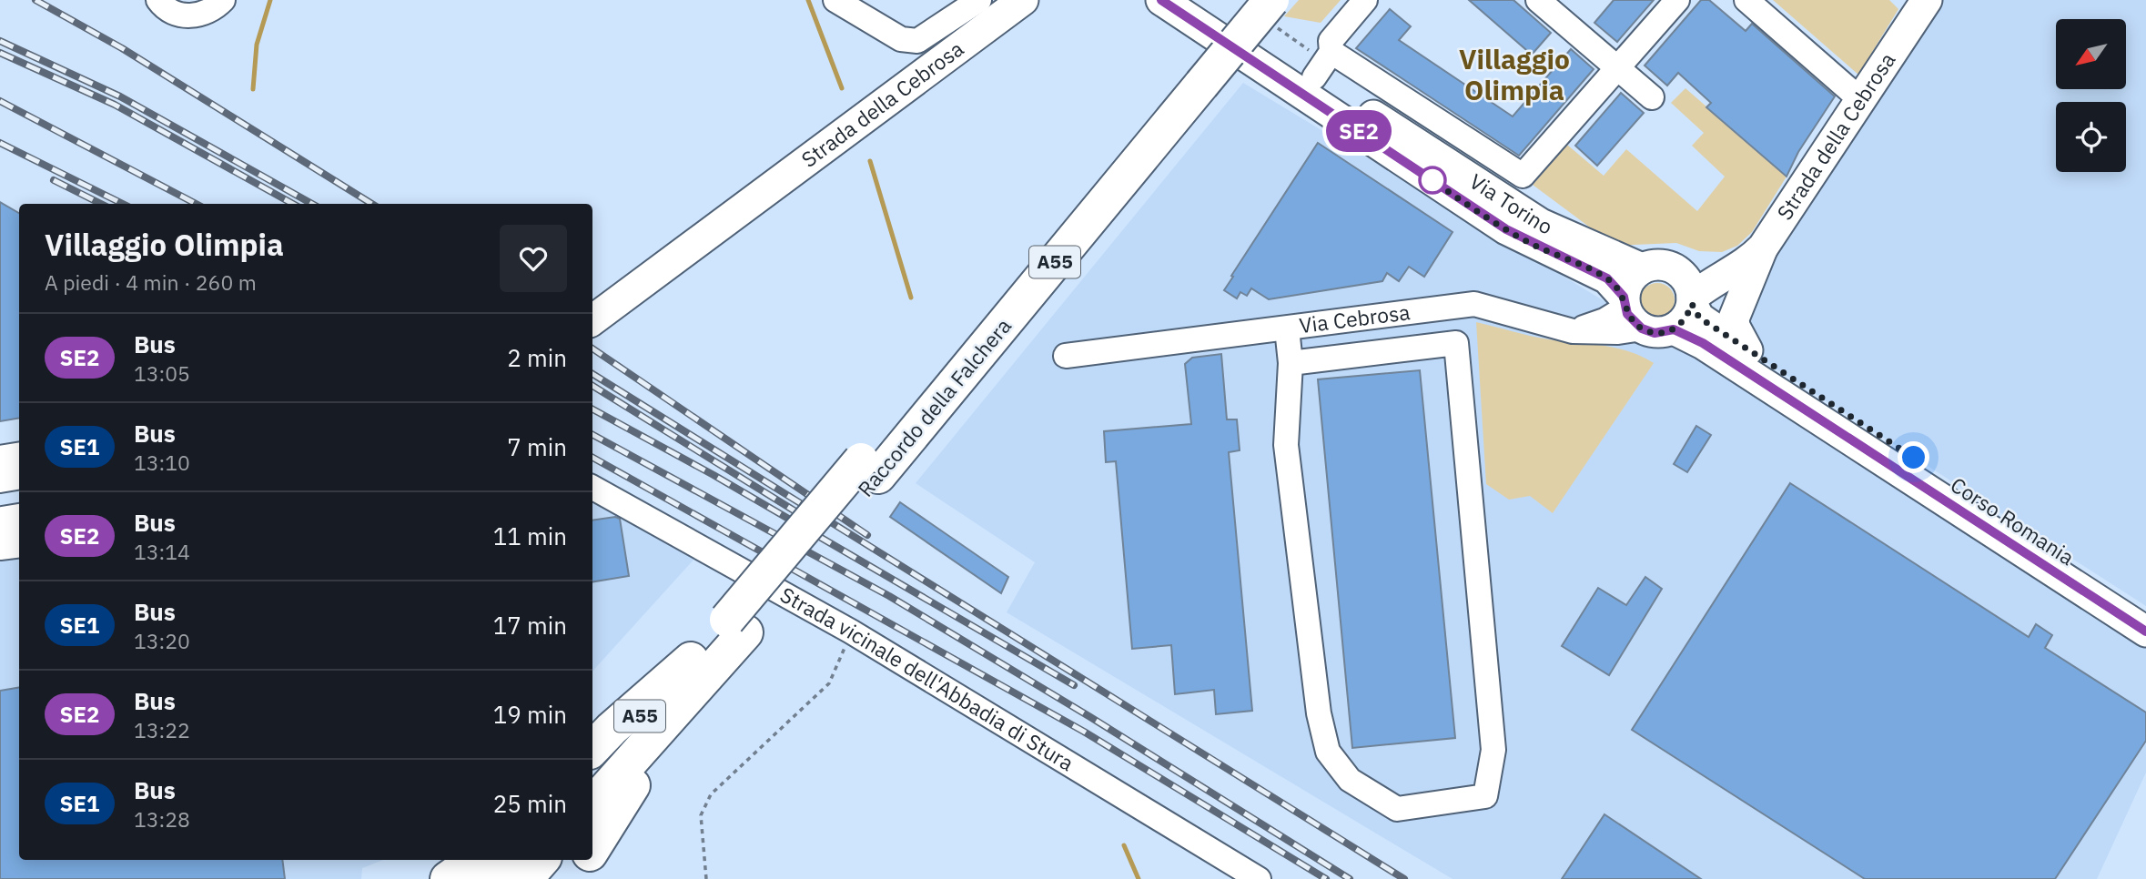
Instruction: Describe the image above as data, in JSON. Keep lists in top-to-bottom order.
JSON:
{
  "streets": {
    "highway": ["A55", "Raccordo della Falchera"],
    "main road": ["Strada della Cebrosa", "Via Torino", "Corso Romania"],
    "street": ["Via Cebrosa", "Strada vicinale dell'Abbadia di Stura"]
  },
  "crossings": [
    ["Strada della Cebrosa", "Via Torino"],
    ["Strada della Cebrosa", "Via Cebrosa"],
    ["Strada della Cebrosa", "Corso Romania"],
    ["Via Torino", "Via Cebrosa"],
    ["Via Torino", "Corso Romania"],
    ["A55", "Raccordo della Falchera"],
    ["Via Cebrosa", "Corso Romania"]
  ],
  "districts": ["Villaggio Olimpia"],
  "lines": ["bus line SE2"],
  "north": "bottom left",
  "page": {
    "on_map": "SE2",
    "heading": ["Villaggio Olimpia", "A piedi · 4 min · 260 m"],
    "list": [
      {
        "mark": "SE2",
        "name": "Bus",
        "note": "13:05",
        "value": "2 min"
      },
      {
        "mark": "SE1",
        "name": "Bus",
        "note": "13:10",
        "value": "7 min"
      },
      {
        "mark": "SE2",
        "name": "Bus",
        "note": "13:14",
        "value": "11 min"
      },
      {
        "mark": "SE1",
        "name": "Bus",
        "note": "13:20",
        "value": "17 min"
      },
      {
        "mark": "SE2",
        "name": "Bus",
        "note": "13:22",
        "value": "19 min"
      },
      {
        "mark": "SE1",
        "name": "Bus",
        "note": "13:28",
        "value": "25 min"
      }
    ]
  }
}
